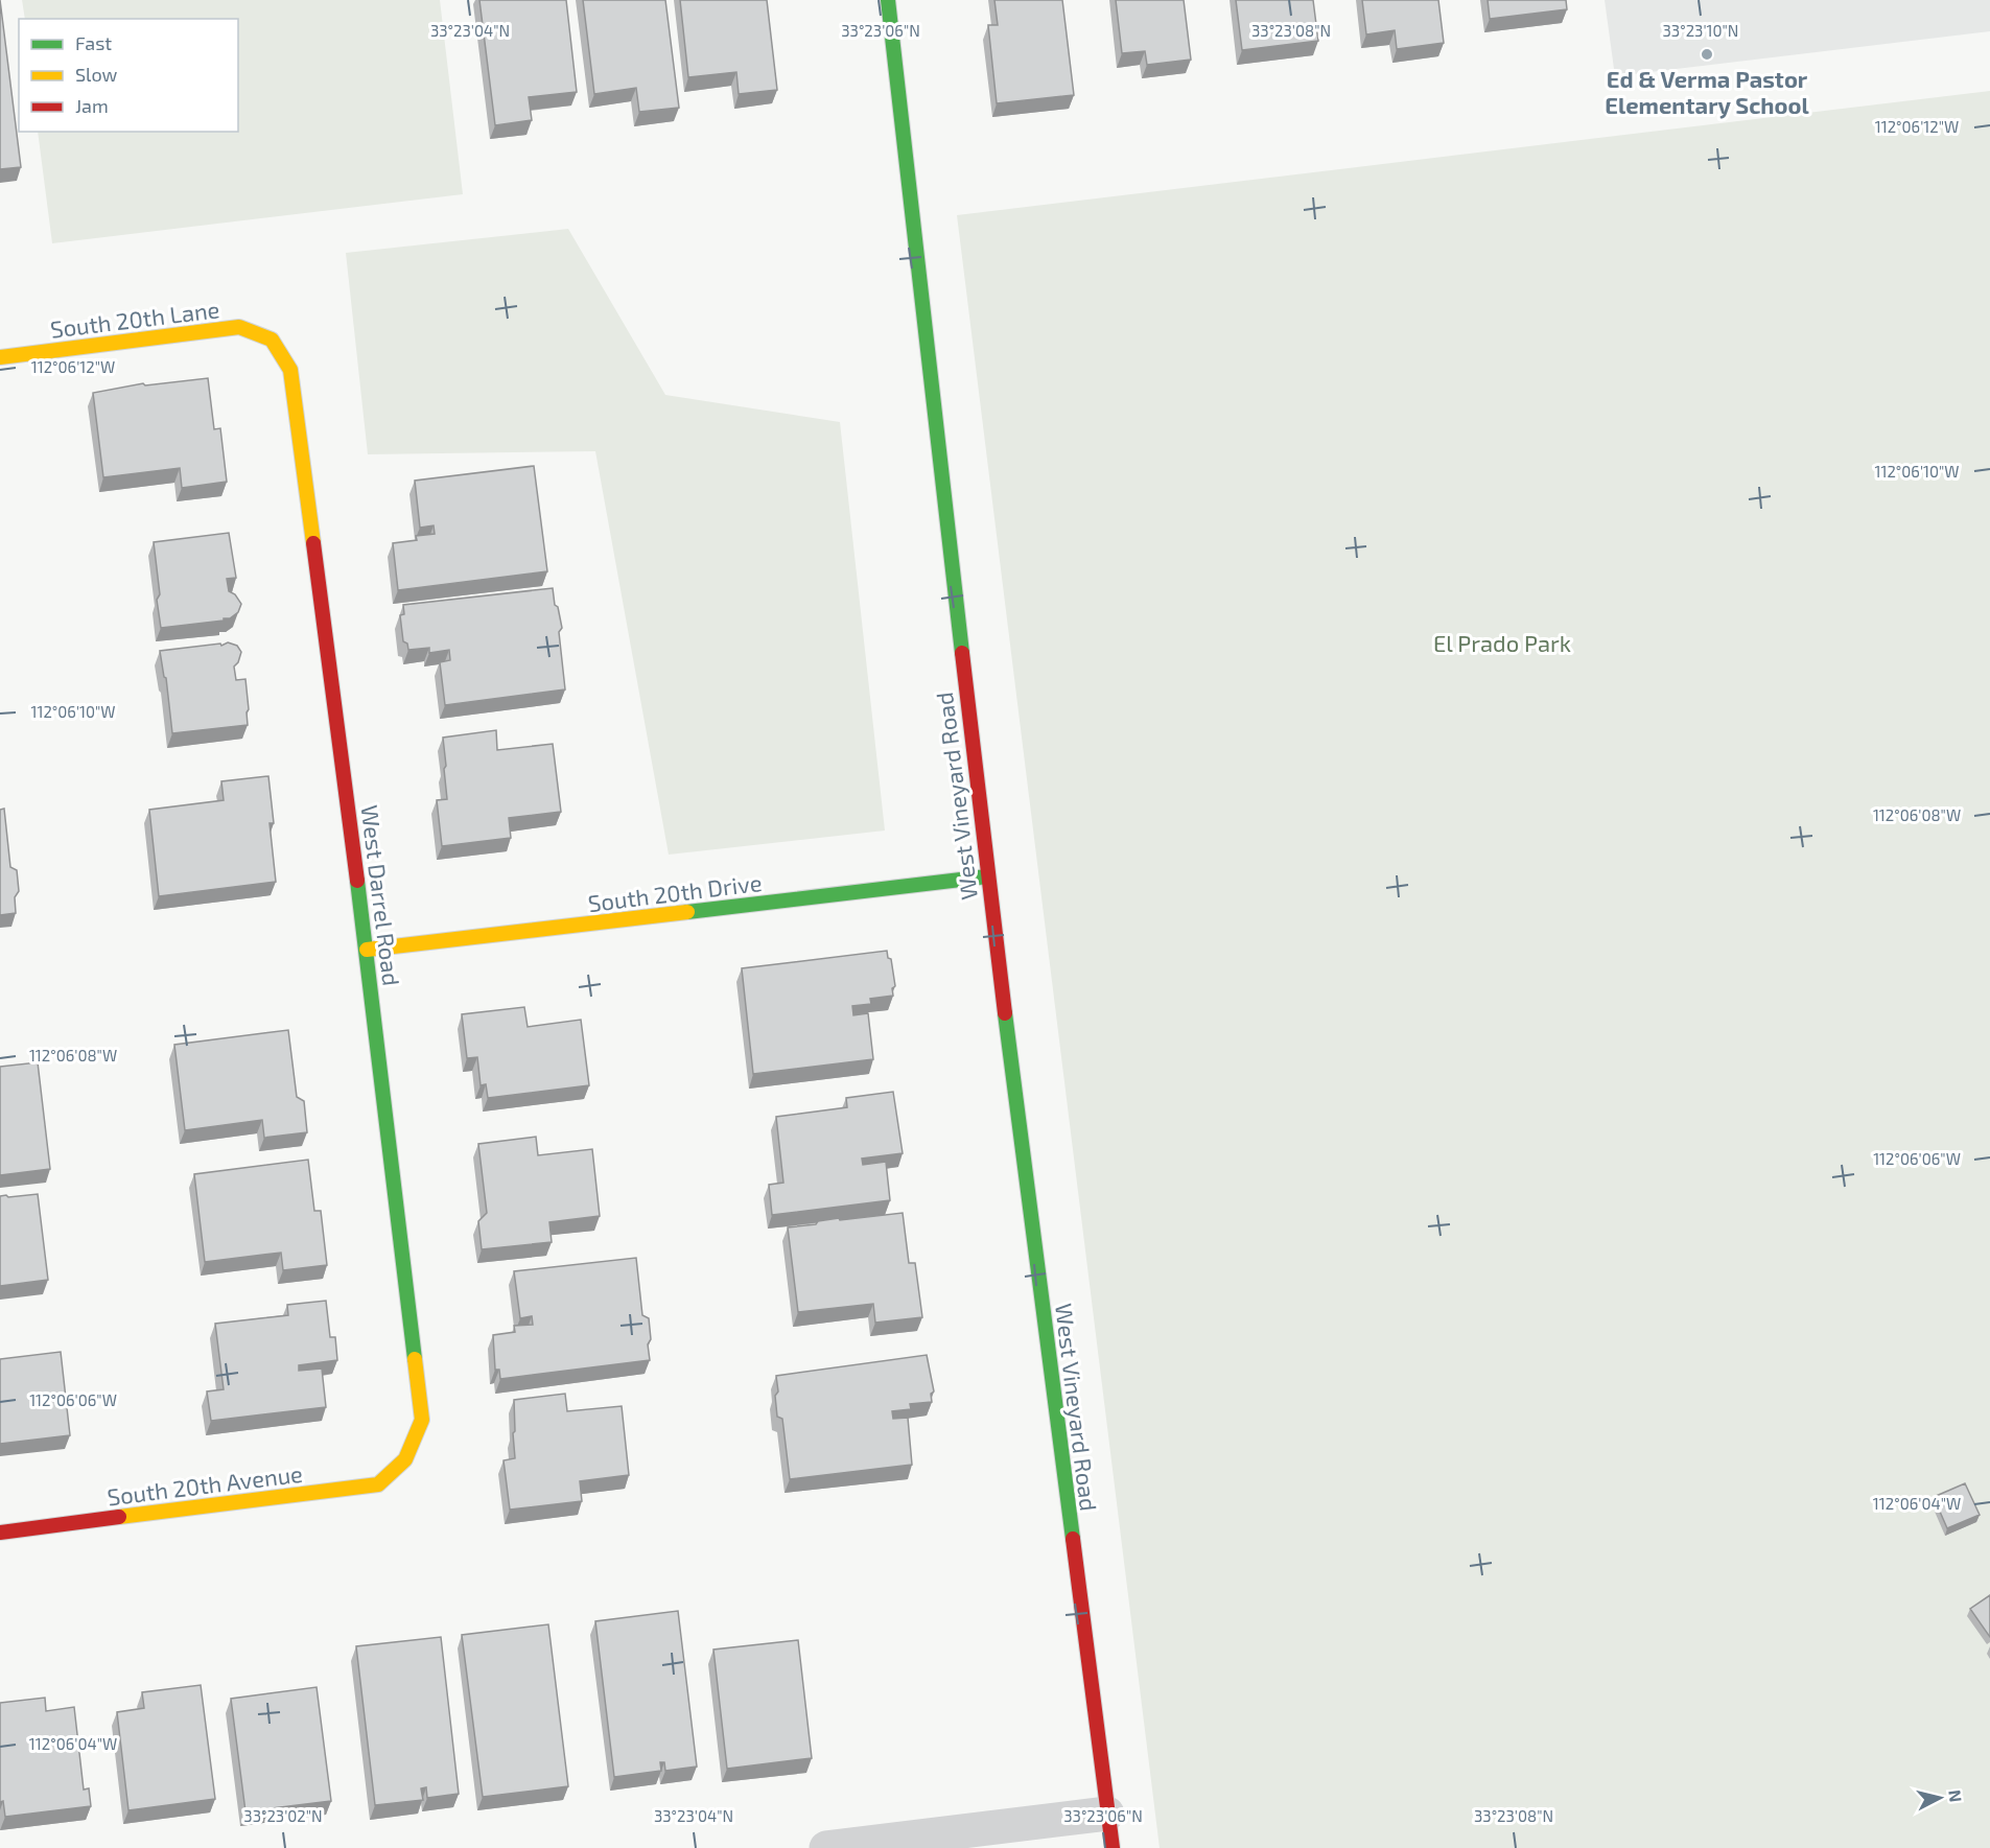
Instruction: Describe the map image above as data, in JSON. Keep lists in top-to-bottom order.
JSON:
{
  "streets": {
    "street": [
      "South 20th Lane",
      "West Vineyard Road",
      "South 20th Drive",
      "West Darrel Road",
      "South 20th Avenue"
    ]
  },
  "crossings": [
    ["South 20th Lane", "West Darrel Road"],
    ["West Vineyard Road", "South 20th Drive"],
    ["South 20th Drive", "West Darrel Road"],
    ["West Darrel Road", "South 20th Avenue"]
  ],
  "parks": ["El Prado Park"],
  "places": ["Ed & Verma Pastor Elementary School"],
  "legend": ["Fast", "Slow", "Jam"],
  "north": "right",
  "coordinates": [
    "33°23'04\"N",
    "33°23'06\"N",
    "33°23'08\"N",
    "33°23'10\"N",
    "112°06'12\"W",
    "112°06'10\"W",
    "112°06'08\"W",
    "112°06'06\"W",
    "112°06'04\"W",
    "33°23'02\"N"
  ]
}
